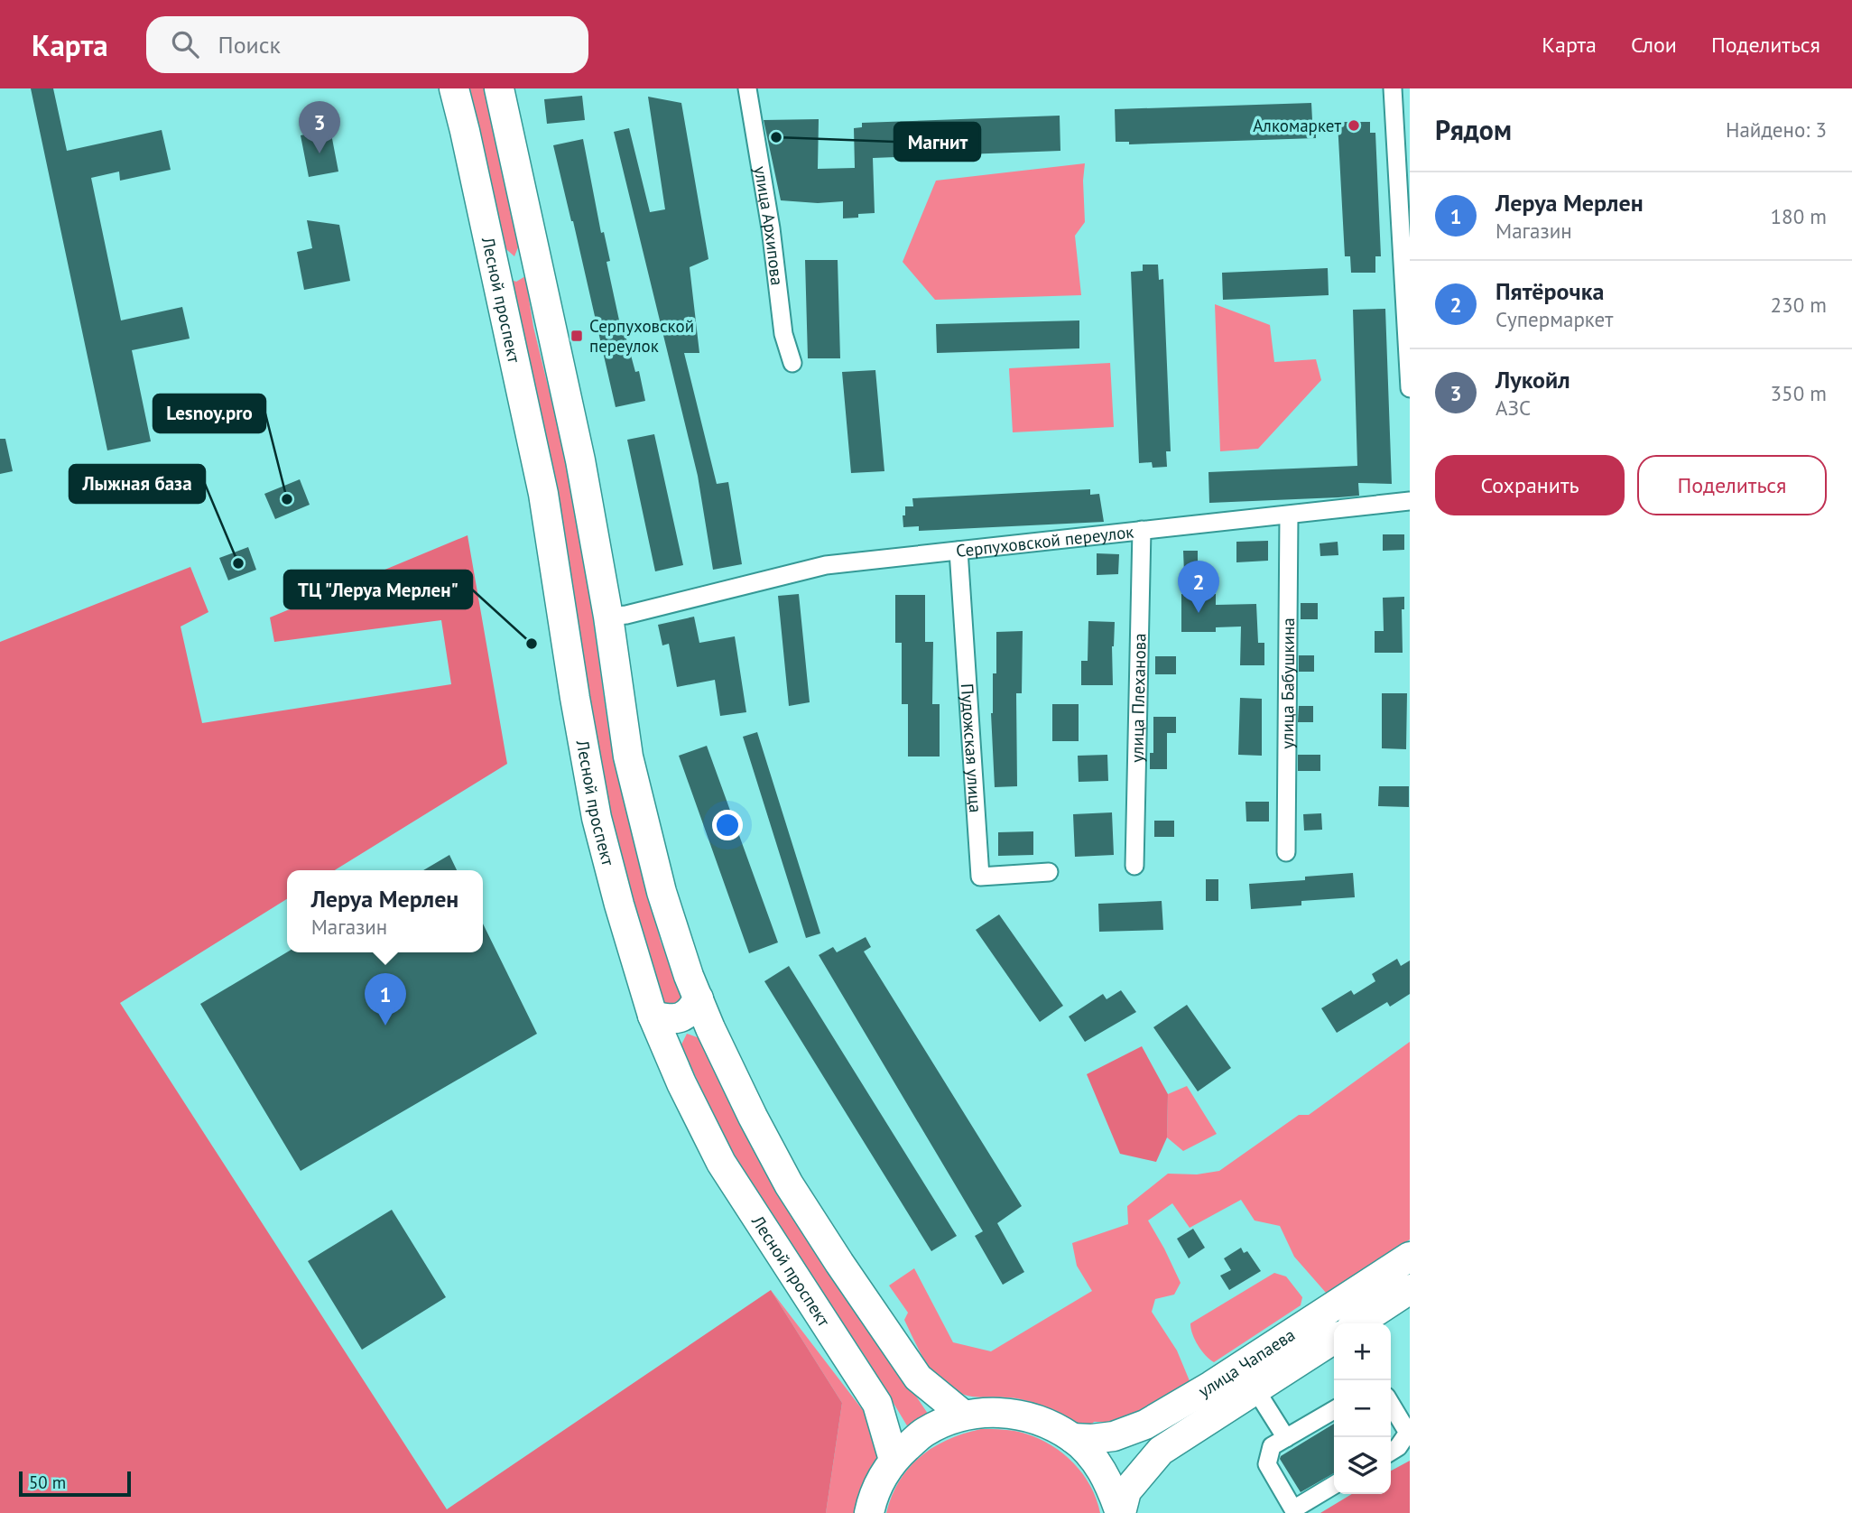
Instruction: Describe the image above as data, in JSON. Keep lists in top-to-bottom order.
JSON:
{
  "streets": {
    "main road": ["Лесной проспект", "улица Чапаева"],
    "street": [
      "улица Архипова",
      "Серпуховской переулок",
      "улица Бабушкина",
      "улица Плеханова",
      "Пудожская улица"
    ]
  },
  "crossings": [
    ["Серпуховской переулок", "улица Бабушкина"],
    ["Серпуховской переулок", "улица Плеханова"],
    ["Серпуховской переулок", "Пудожская улица"]
  ],
  "places": {
    "other": [
      "Алкомаркет",
      "Магнит",
      "Lesnoy.pro",
      "Лыжная база",
      "ТЦ \"Леруа Мерлен\""
    ],
    "transit": ["Серпуховской переулок"]
  },
  "scale_bar": "50 m",
  "page": {
    "header": "Карта",
    "search": "Поиск",
    "nav": ["Карта", "Слои", "Поделиться"],
    "heading": ["Рядом", "Найдено: 3"],
    "pins": ["3", "2", "1"],
    "list": [
      {
        "mark": "1",
        "name": "Леруа Мерлен",
        "note": "Магазин",
        "value": "180 m"
      },
      {
        "mark": "2",
        "name": "Пятёрочка",
        "note": "Супермаркет",
        "value": "230 m"
      },
      {
        "mark": "3",
        "name": "Лукойл",
        "note": "АЗС",
        "value": "350 m"
      }
    ],
    "buttons": ["Сохранить", "Поделиться"],
    "popup": ["Леруа Мерлен", "Магазин"],
    "map_buttons": ["+", "−"],
    "scale": "50 m"
  }
}
